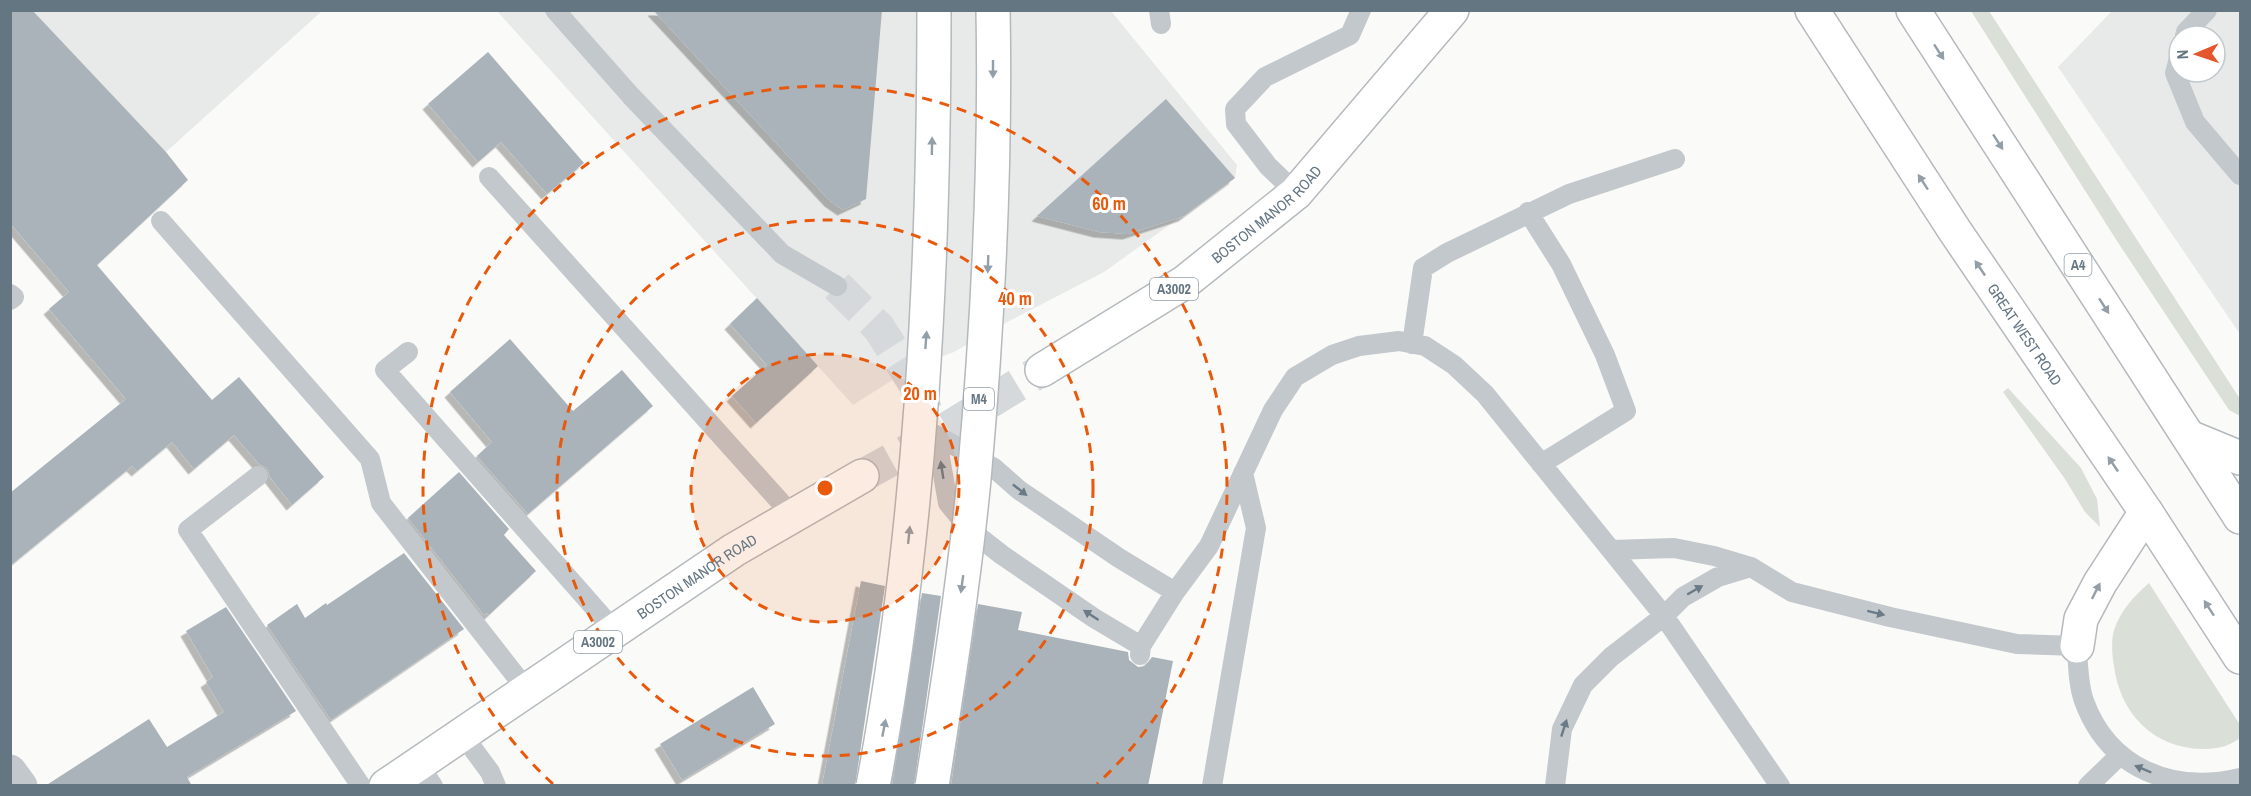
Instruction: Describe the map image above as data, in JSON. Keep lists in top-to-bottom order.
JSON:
{
  "streets": {
    "main road": [
      "BOSTON MANOR ROAD",
      "A4",
      "A3002",
      "GREAT WEST ROAD",
      "M4"
    ]
  },
  "north": "left",
  "rings": ["60 m", "40 m", "20 m"]
}
